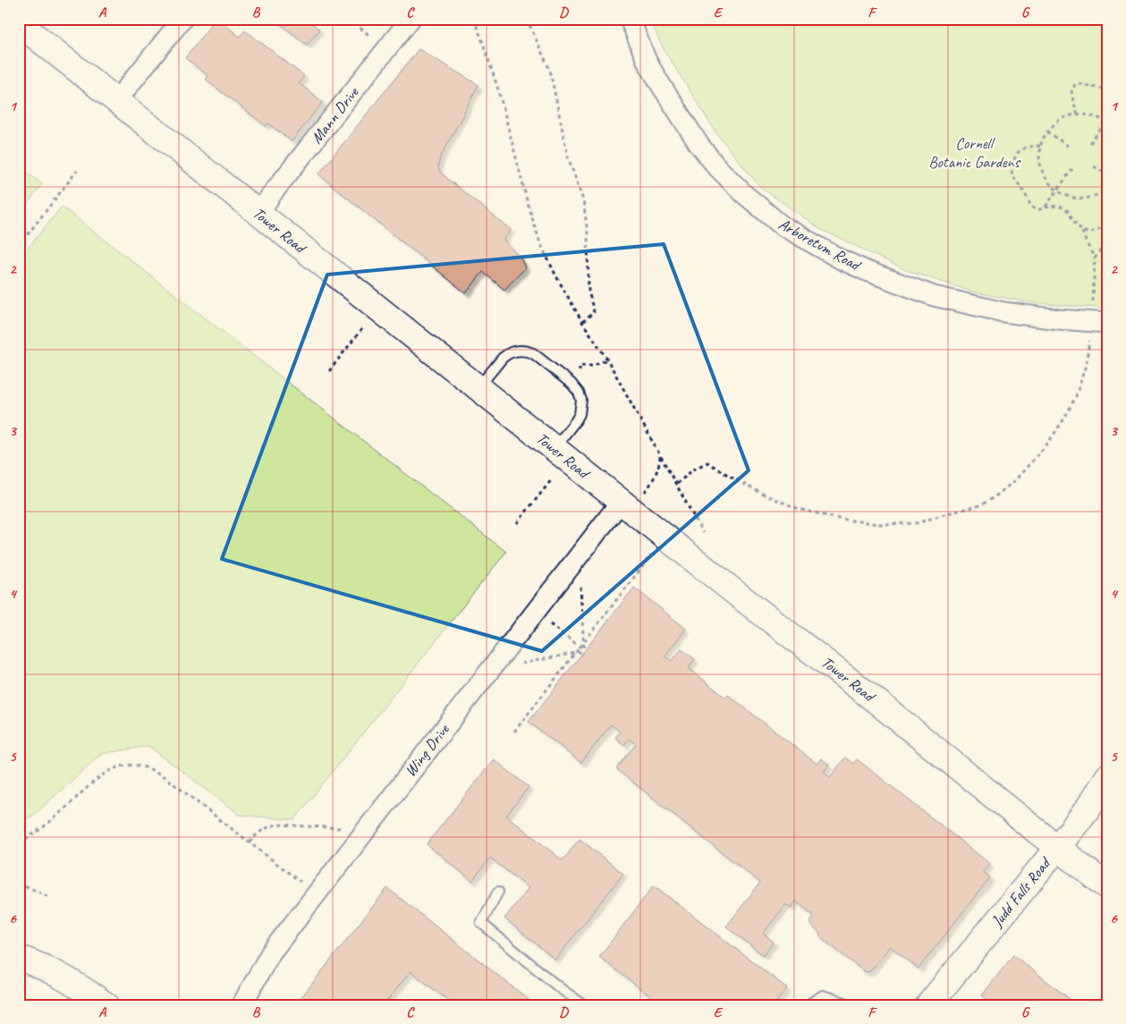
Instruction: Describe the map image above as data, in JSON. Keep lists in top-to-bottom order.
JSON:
{
  "streets": {
    "street": [
      "Mann Drive",
      "Tower Road",
      "Arboretum Road",
      "Wing Drive",
      "Judd Falls Road"
    ]
  },
  "crossings": [
    ["Mann Drive", "Tower Road"],
    ["Tower Road", "Wing Drive"],
    ["Tower Road", "Judd Falls Road"]
  ],
  "parks": ["Cornell Botanic Gardens"],
  "grid": {
    "columns": [
      "A",
      "B",
      "C",
      "D",
      "E",
      "F",
      "G"
    ],
    "rows": [
      "1",
      "2",
      "3",
      "4",
      "5",
      "6"
    ]
  }
}
